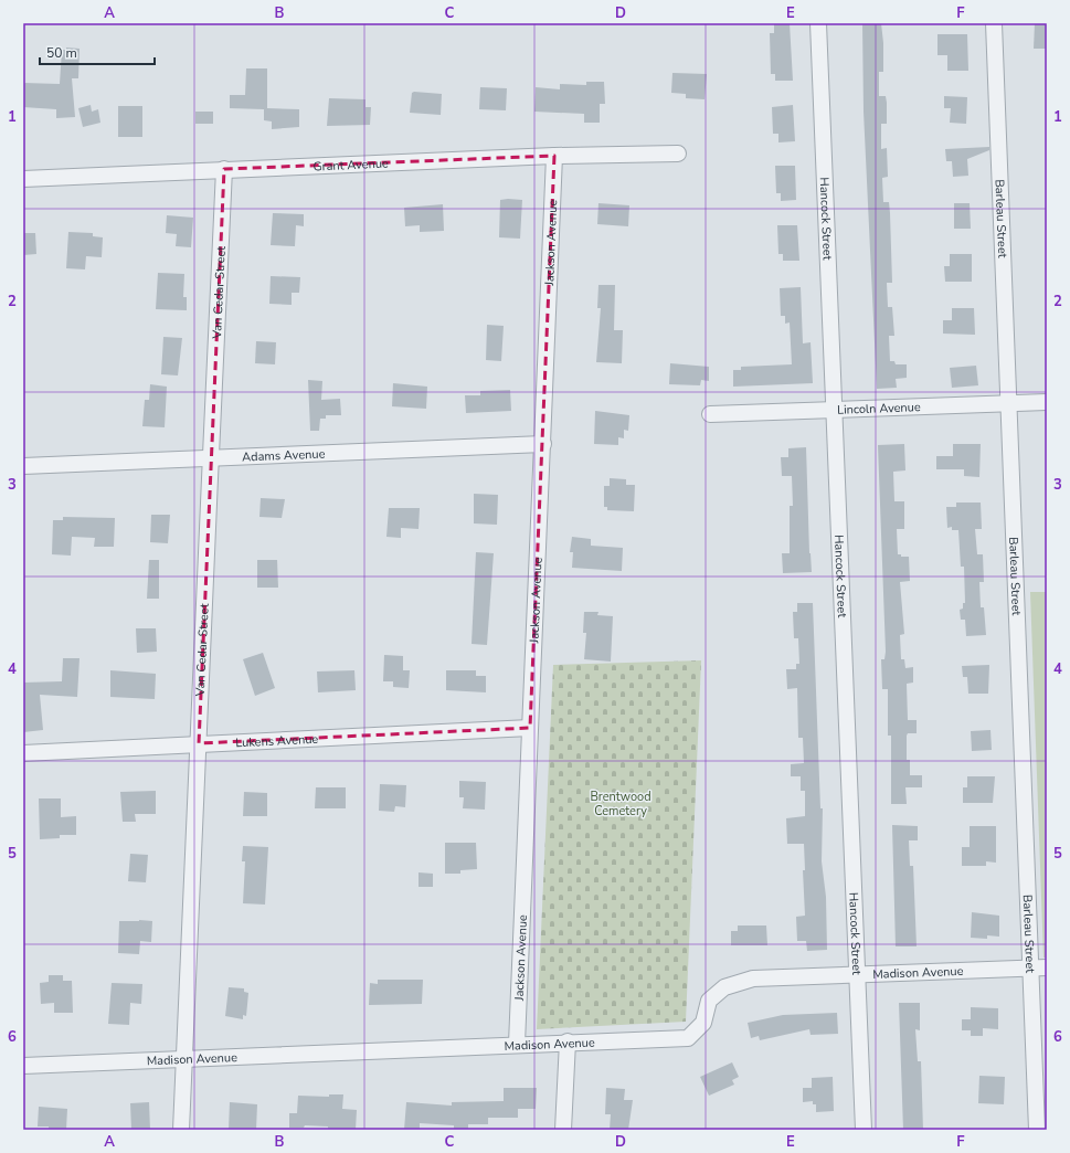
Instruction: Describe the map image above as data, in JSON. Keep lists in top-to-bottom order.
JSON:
{
  "streets": {
    "street": [
      "Grant Avenue",
      "Hancock Street",
      "Barleau Street",
      "Jackson Avenue",
      "Van Cedar Street",
      "Lincoln Avenue",
      "Adams Avenue",
      "Lukens Avenue",
      "Madison Avenue"
    ]
  },
  "crossings": [
    ["Grant Avenue", "Jackson Avenue"],
    ["Grant Avenue", "Van Cedar Street"],
    ["Hancock Street", "Lincoln Avenue"],
    ["Hancock Street", "Madison Avenue"],
    ["Barleau Street", "Lincoln Avenue"],
    ["Barleau Street", "Madison Avenue"],
    ["Jackson Avenue", "Adams Avenue"],
    ["Jackson Avenue", "Lukens Avenue"],
    ["Jackson Avenue", "Madison Avenue"],
    ["Van Cedar Street", "Adams Avenue"],
    ["Van Cedar Street", "Lukens Avenue"],
    ["Van Cedar Street", "Madison Avenue"]
  ],
  "parks": ["Brentwood Cemetery"],
  "scale_bar": "50 m",
  "grid": {
    "columns": [
      "A",
      "B",
      "C",
      "D",
      "E",
      "F"
    ],
    "rows": [
      "1",
      "2",
      "3",
      "4",
      "5",
      "6"
    ]
  }
}
